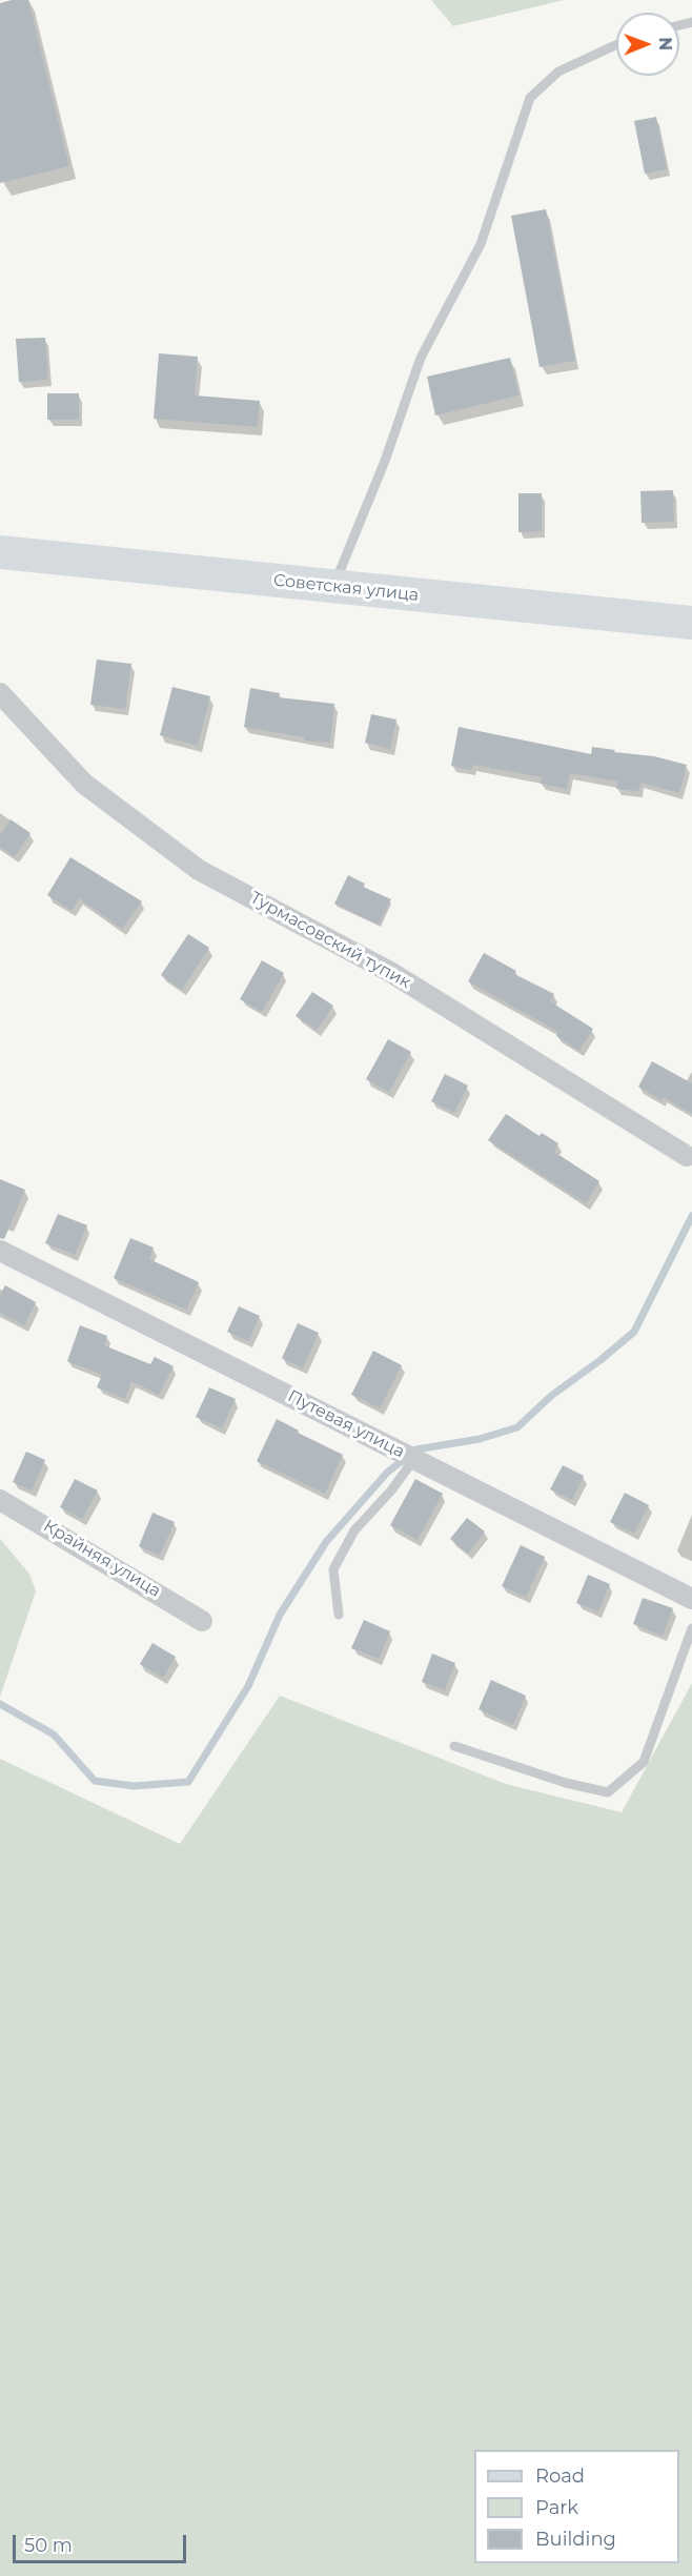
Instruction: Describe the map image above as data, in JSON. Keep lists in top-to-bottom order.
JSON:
{
  "streets": {
    "main road": ["Советская улица"],
    "street": ["Турмасовский тупик", "Путевая улица", "Крайняя улица"]
  },
  "legend": ["Road", "Park", "Building"],
  "scale_bar": "50 m",
  "north": "right"
}
